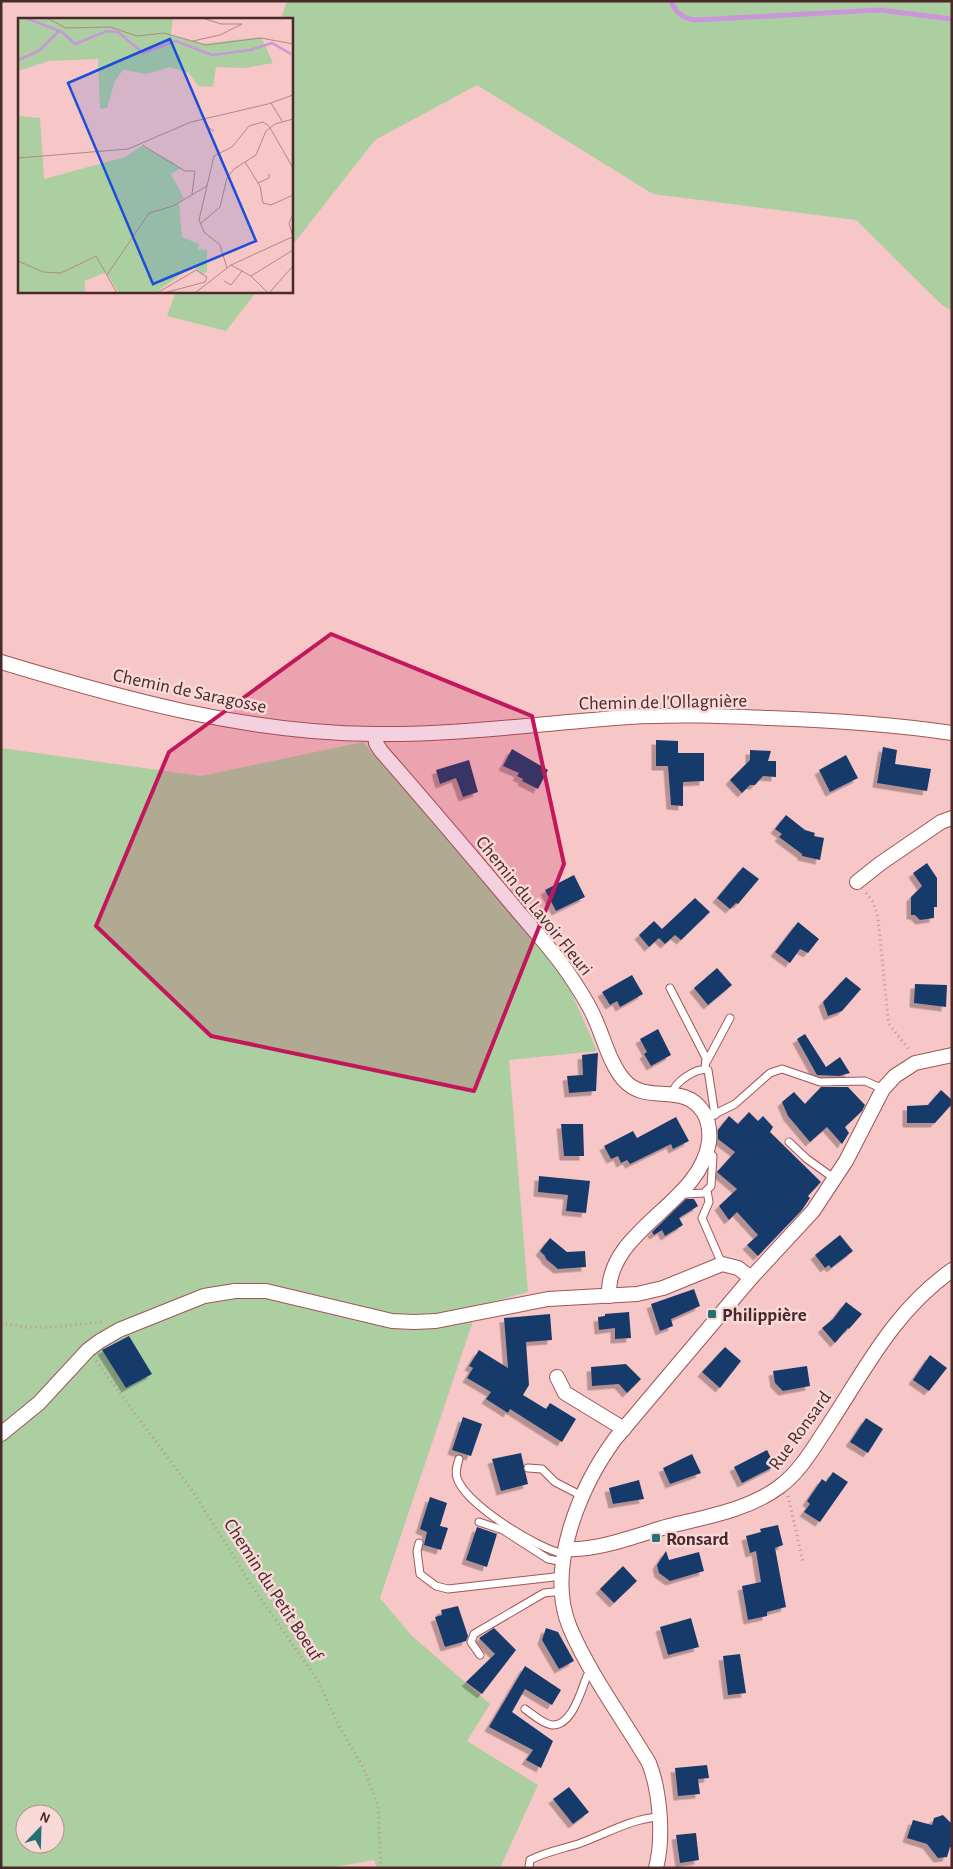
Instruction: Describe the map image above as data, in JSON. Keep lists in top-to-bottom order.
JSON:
{
  "streets": {
    "street": [
      "Chemin de Saragosse",
      "Chemin de l'Ollagnière",
      "Chemin du Lavoir Fleuri",
      "Rue Ronsard"
    ],
    "path": ["Chemin du Petit Boeuf"]
  },
  "crossings": [
    ["Chemin de Saragosse", "Chemin de l'Ollagnière"],
    ["Chemin de Saragosse", "Chemin du Lavoir Fleuri"],
    ["Chemin de l'Ollagnière", "Chemin du Lavoir Fleuri"]
  ],
  "places": {
    "transit": ["Philippière", "Ronsard"]
  },
  "north": "top right"
}
